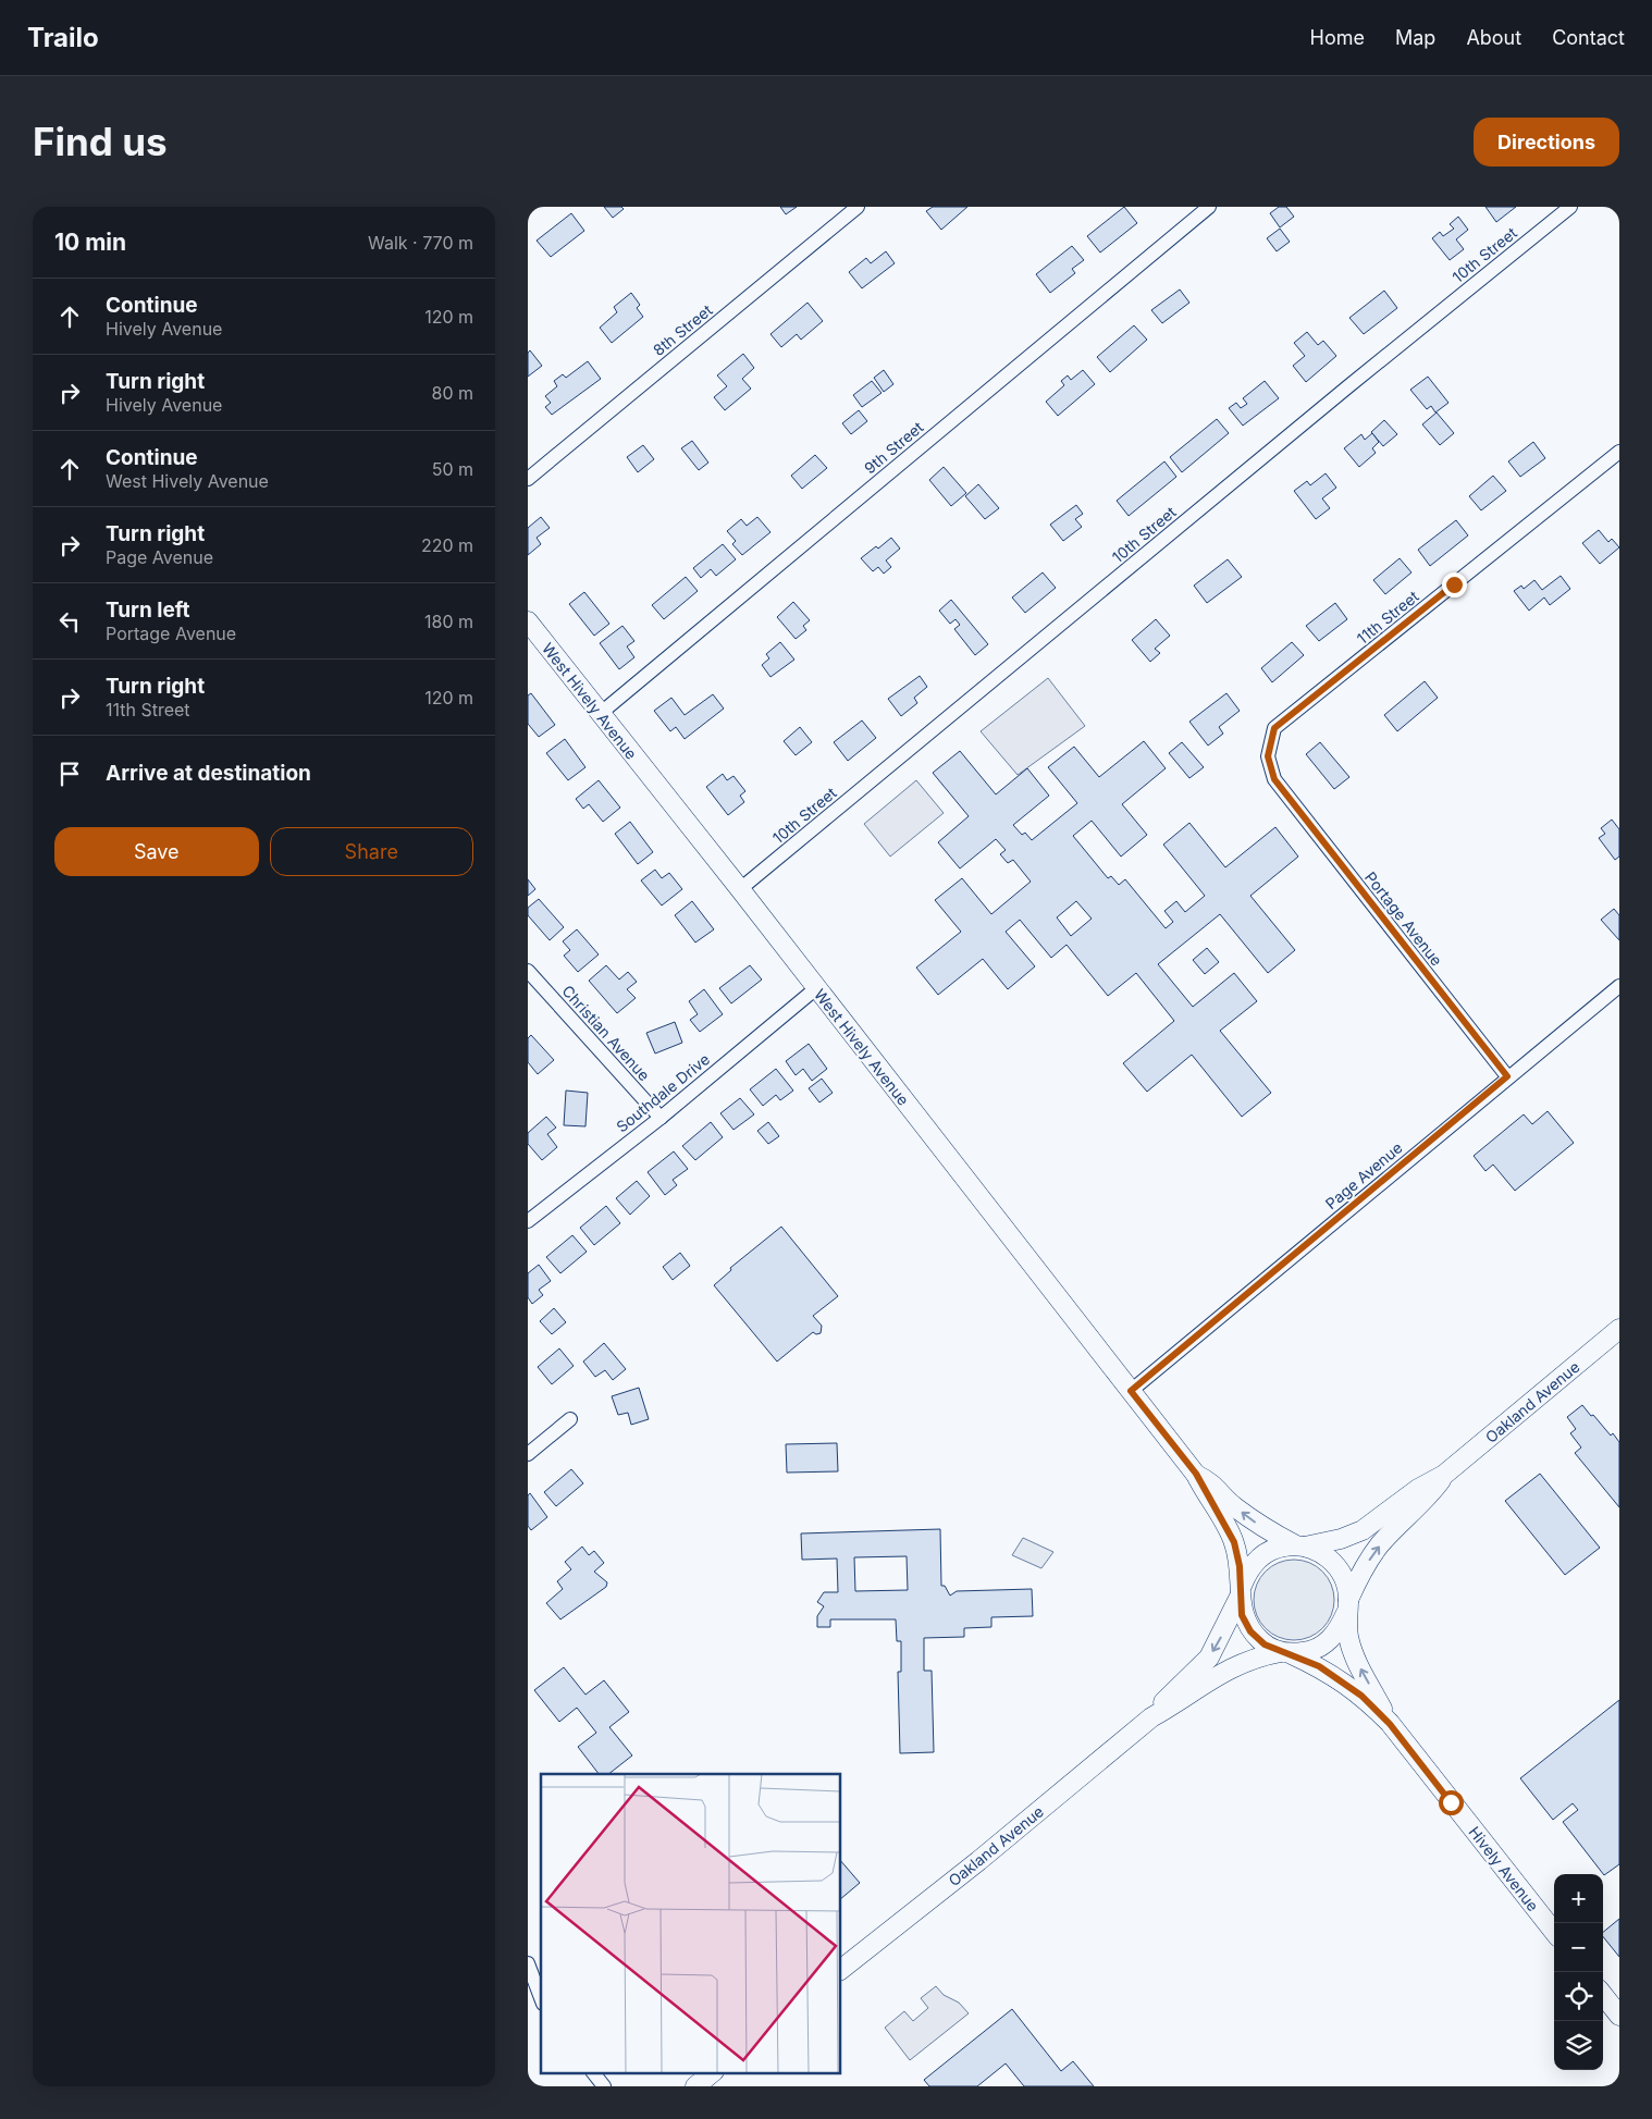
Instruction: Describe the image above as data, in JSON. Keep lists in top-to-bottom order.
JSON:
{
  "streets": {
    "street": [
      "10th Street",
      "8th Street",
      "9th Street",
      "11th Street",
      "West Hively Avenue",
      "Portage Avenue",
      "Christian Avenue",
      "Southdale Drive",
      "Page Avenue",
      "Oakland Avenue",
      "Hively Avenue"
    ]
  },
  "crossings": [
    ["10th Street", "West Hively Avenue"],
    ["9th Street", "West Hively Avenue"],
    ["11th Street", "Portage Avenue"],
    ["West Hively Avenue", "Southdale Drive"],
    ["West Hively Avenue", "Page Avenue"],
    ["West Hively Avenue", "Hively Avenue"],
    ["Portage Avenue", "Page Avenue"],
    ["Christian Avenue", "Southdale Drive"],
    ["Oakland Avenue", "Hively Avenue"]
  ],
  "page": {
    "header": "Trailo",
    "nav": [
      "Home",
      "Map",
      "About",
      "Contact"
    ],
    "buttons": [
      "Directions",
      ["Save", "Share"]
    ],
    "title": "Find us",
    "heading": ["10 min", "Walk · 770 m"],
    "list": [
      ["Continue", "Hively Avenue", "120 m"],
      ["Turn right", "Hively Avenue", "80 m"],
      ["Continue", "West Hively Avenue", "50 m"],
      ["Turn right", "Page Avenue", "220 m"],
      ["Turn left", "Portage Avenue", "180 m"],
      ["Turn right", "11th Street", "120 m"],
      "Arrive at destination"
    ],
    "map_buttons": ["+", "−"]
  }
}
